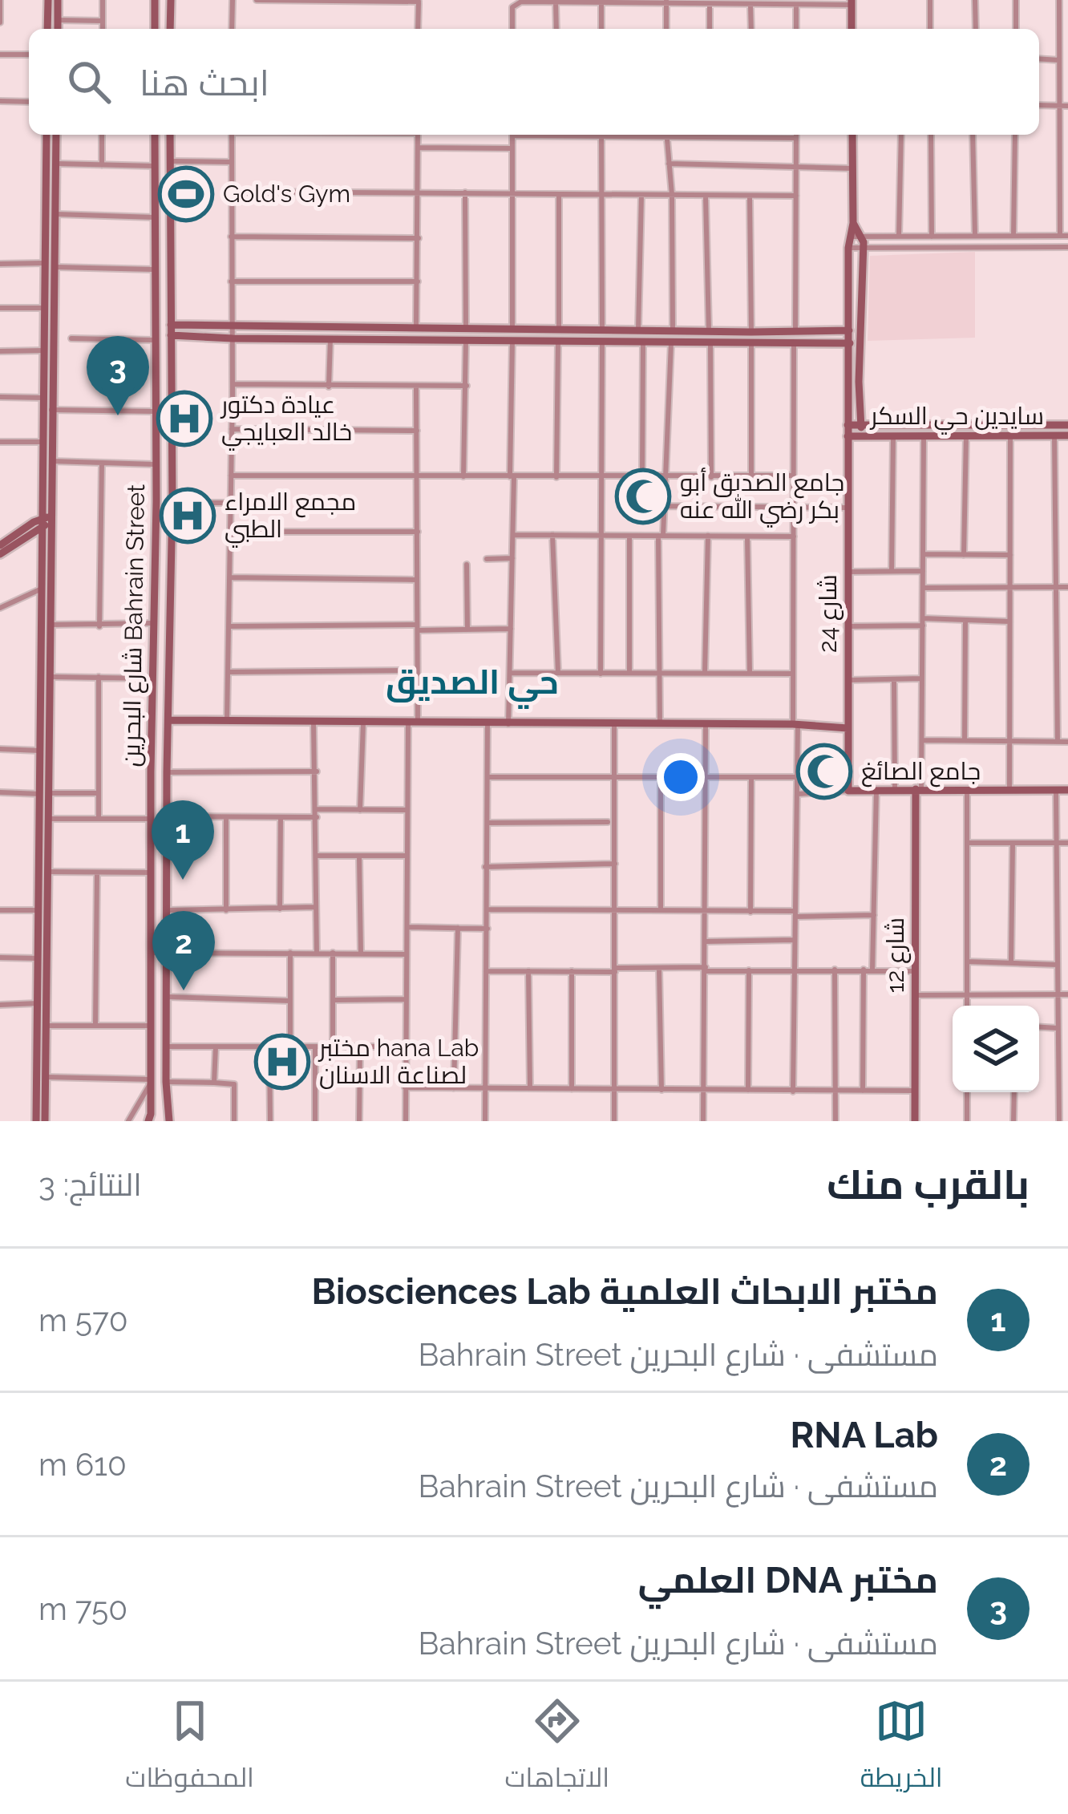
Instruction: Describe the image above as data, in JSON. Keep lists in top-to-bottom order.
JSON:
{
  "streets": {
    "street": [
      "سايدين حي السكر",
      "شارع 24",
      "شارع البحرين Bahrain Street",
      "شارع 12"
    ]
  },
  "crossings": [
    ["سايدين حي السكر", "شارع 24"]
  ],
  "districts": ["حي الصديق"],
  "places": {
    "sports": ["Gold's Gym"],
    "hospital": ["عيادة دكتور خالد العبايجي", "مجمع الامراء الطبي", "مختبر hana Lab لصناعة الاسنان"],
    "mosque": ["جامع الصديق أبو بكر رضي الله عنه", "جامع الصائغ"]
  },
  "page": {
    "search": "ابحث هنا",
    "pins": ["3", "1", "2"],
    "heading": ["بالقرب منك", "النتائج: 3"],
    "list": [
      {
        "mark": "1",
        "name": "مختبر الابحاث العلمية Biosciences Lab",
        "note": "مستشفى · شارع البحرين Bahrain Street",
        "value": "570 m"
      },
      {
        "mark": "2",
        "name": "RNA Lab",
        "note": "مستشفى · شارع البحرين Bahrain Street",
        "value": "610 m"
      },
      {
        "mark": "3",
        "name": "مختبر DNA العلمي",
        "note": "مستشفى · شارع البحرين Bahrain Street",
        "value": "750 m"
      }
    ],
    "nav": ["الخريطة", "الاتجاهات", "المحفوظات"]
  }
}
